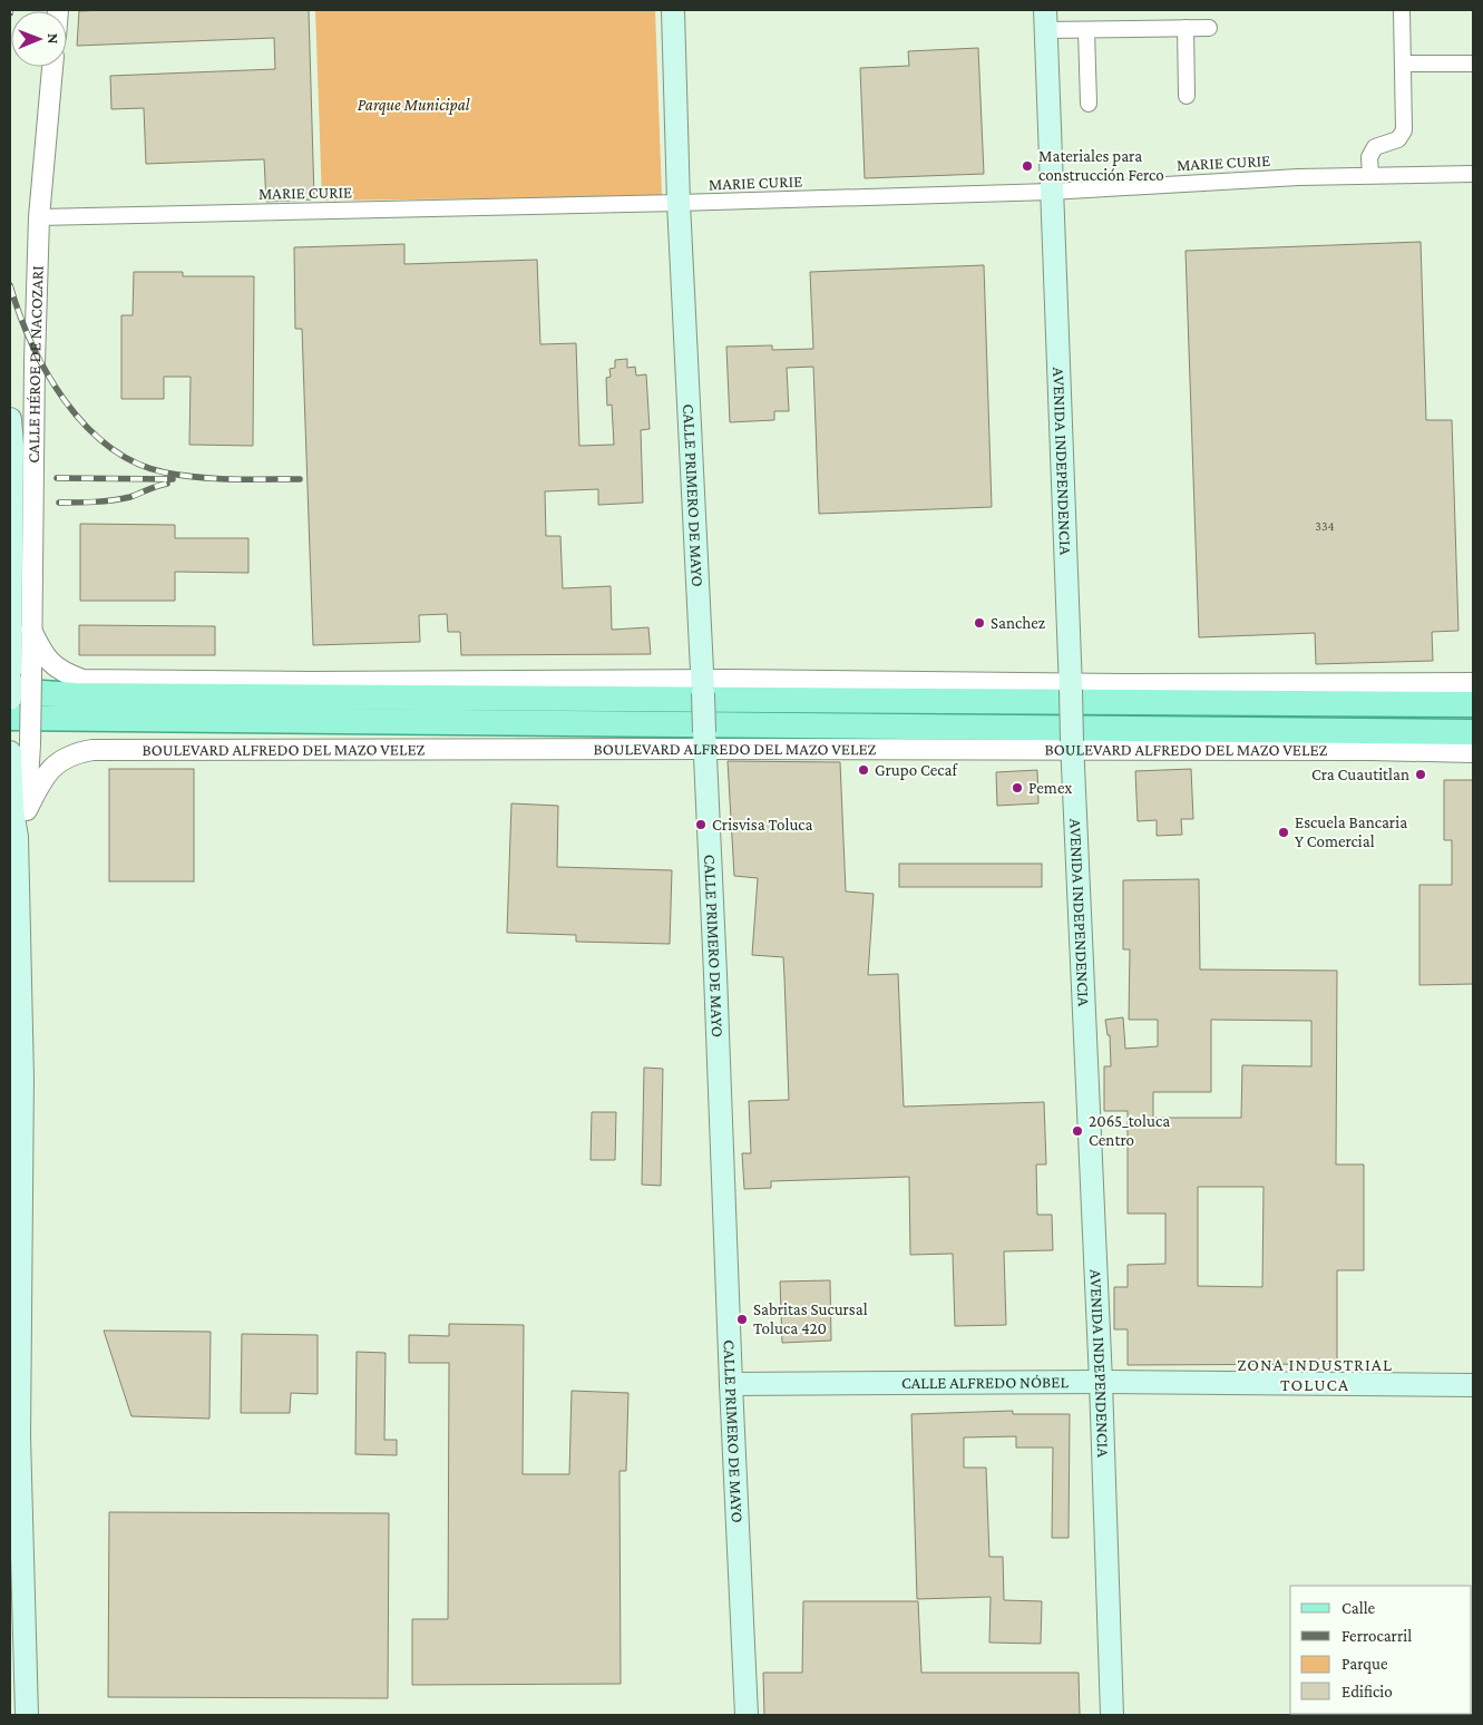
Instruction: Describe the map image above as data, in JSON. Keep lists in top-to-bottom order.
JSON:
{
  "streets": {
    "main road": [
      "AVENIDA INDEPENDENCIA",
      "CALLE PRIMERO DE MAYO",
      "BOULEVARD ALFREDO DEL MAZO VELEZ",
      "CALLE ALFREDO NÓBEL"
    ],
    "street": ["MARIE CURIE", "CALLE HÉROE DE NACOZARI"]
  },
  "crossings": [
    ["MARIE CURIE", "CALLE HÉROE DE NACOZARI"],
    ["MARIE CURIE", "AVENIDA INDEPENDENCIA"],
    ["MARIE CURIE", "CALLE PRIMERO DE MAYO"],
    ["AVENIDA INDEPENDENCIA", "BOULEVARD ALFREDO DEL MAZO VELEZ"],
    ["AVENIDA INDEPENDENCIA", "CALLE ALFREDO NÓBEL"],
    ["CALLE PRIMERO DE MAYO", "BOULEVARD ALFREDO DEL MAZO VELEZ"],
    ["CALLE PRIMERO DE MAYO", "CALLE ALFREDO NÓBEL"]
  ],
  "districts": ["ZONA INDUSTRIAL TOLUCA"],
  "parks": ["Parque Municipal"],
  "places": [
    "Materiales para construcción Ferco",
    "Sanchez",
    "Grupo Cecaf",
    "Cra Cuautitlan",
    "Pemex",
    "Crisvisa Toluca",
    "Escuela Bancaria Y Comercial",
    "2065_toluca Centro",
    "Sabritas Sucursal Toluca 420"
  ],
  "house_numbers": ["334"],
  "legend": [
    "Calle",
    "Ferrocarril",
    "Parque",
    "Edificio"
  ],
  "north": "right"
}
